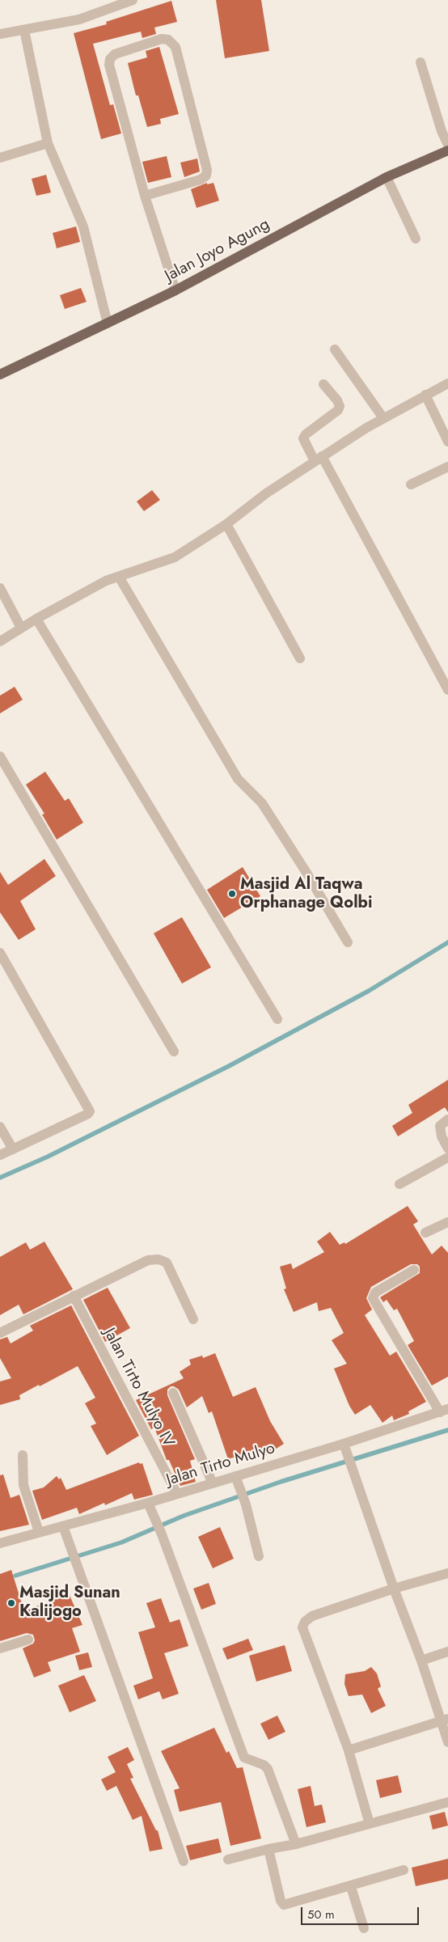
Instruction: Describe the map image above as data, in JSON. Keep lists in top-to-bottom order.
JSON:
{
  "streets": {
    "main road": ["Jalan Joyo Agung"],
    "street": ["Jalan Tirto Mulyo IV", "Jalan Tirto Mulyo"]
  },
  "crossings": [
    ["Jalan Tirto Mulyo IV", "Jalan Tirto Mulyo"]
  ],
  "places": ["Masjid Al Taqwa Orphanage Qolbi", "Masjid Sunan Kalijogo"],
  "scale_bar": "50 m"
}
